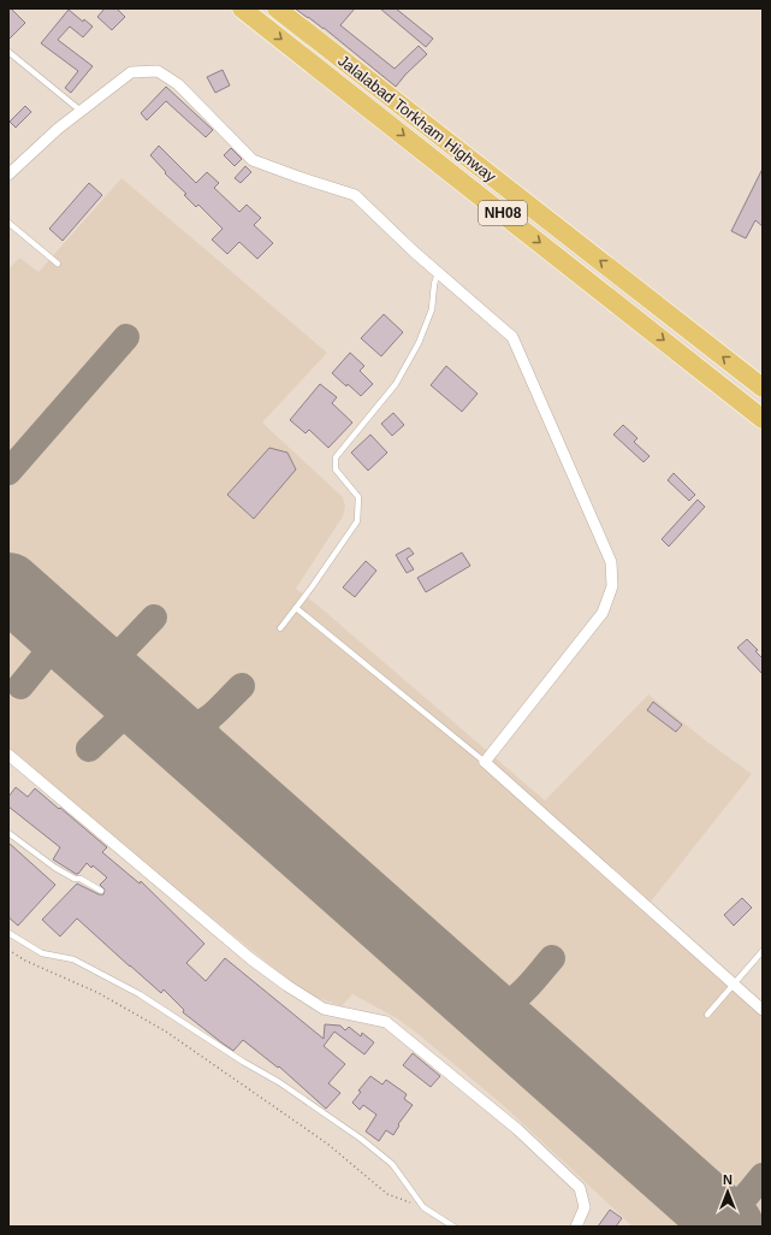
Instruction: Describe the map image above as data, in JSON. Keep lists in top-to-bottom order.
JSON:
{
  "streets": {
    "highway": ["Jalalabad Torkham Highway", "NH08"]
  },
  "crossings": [
    ["Jalalabad Torkham Highway", "NH08"]
  ],
  "north": "top"
}
